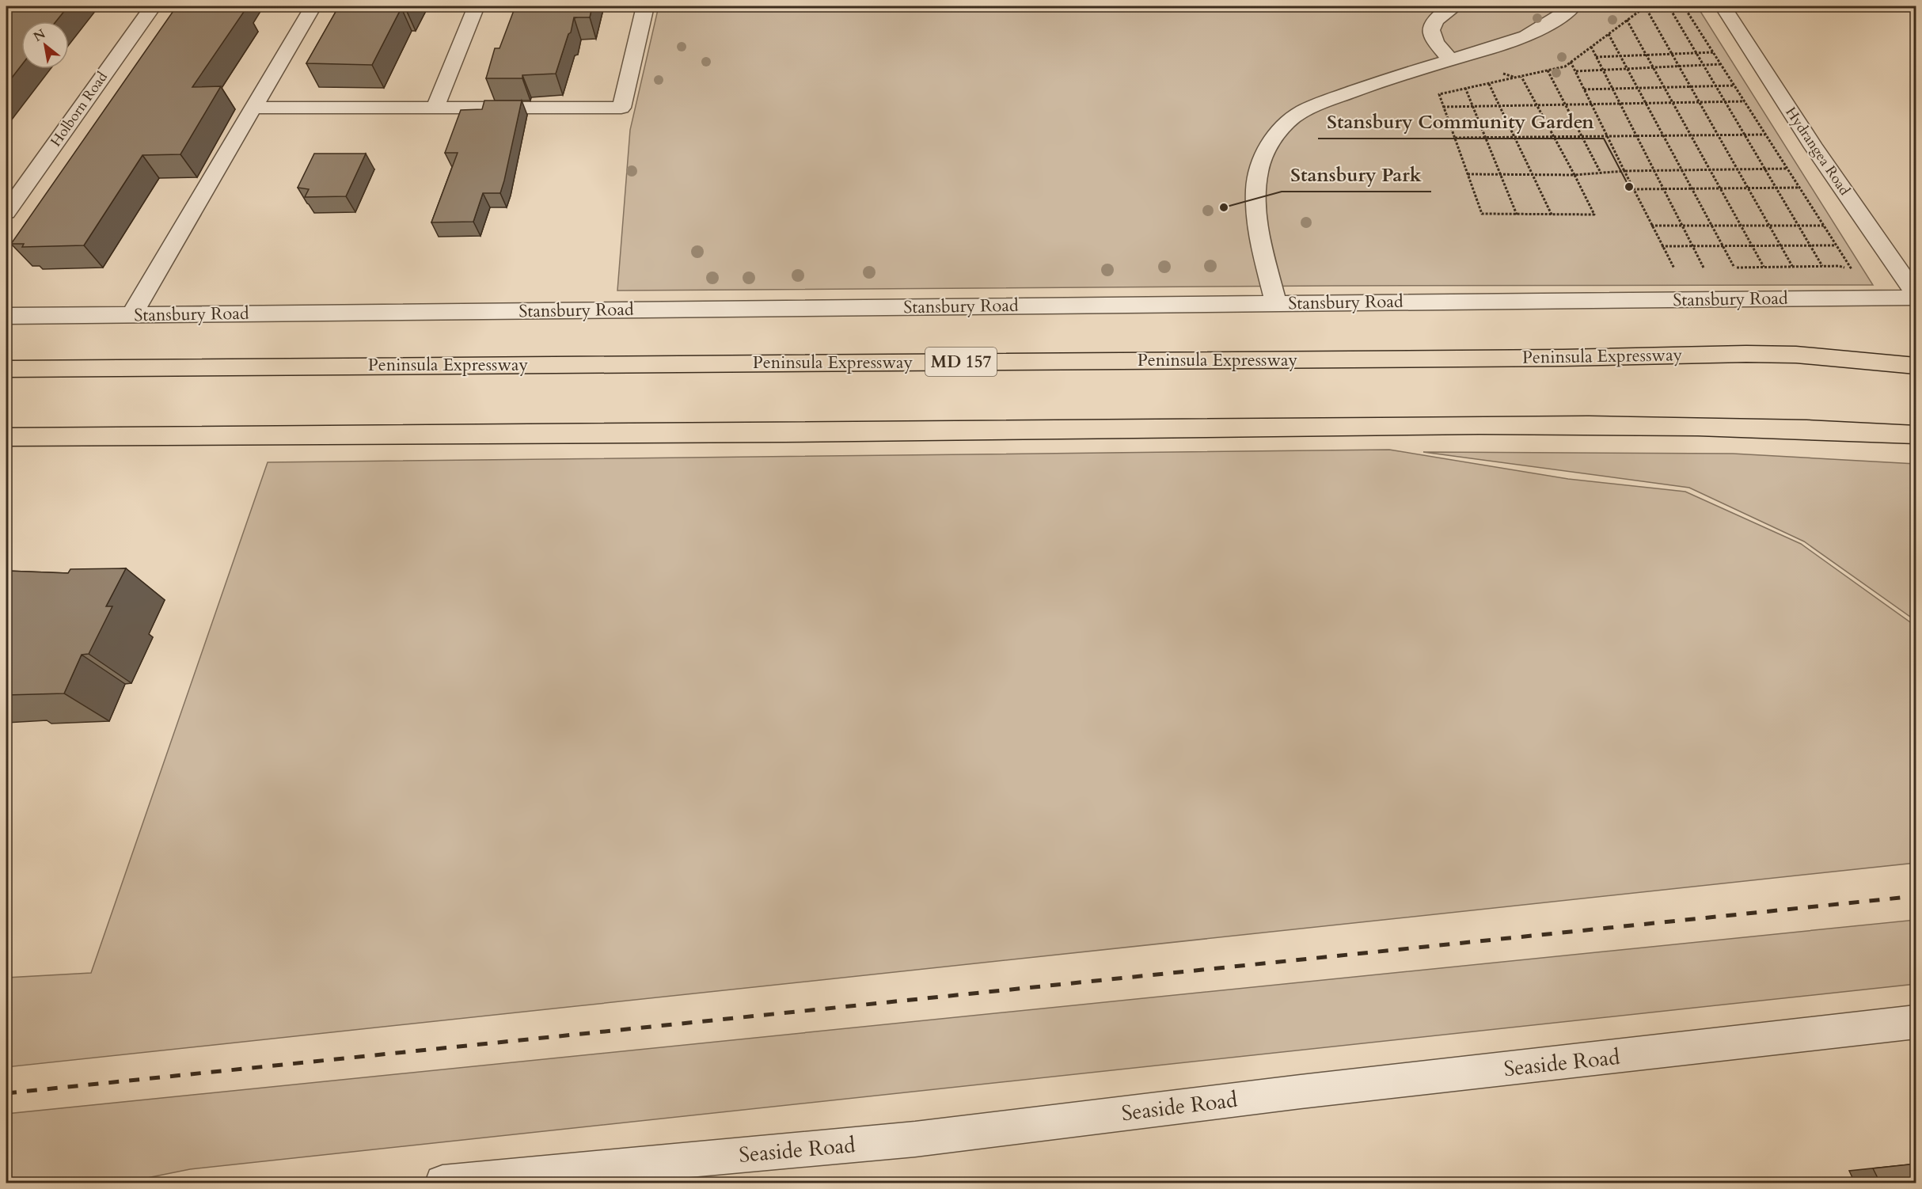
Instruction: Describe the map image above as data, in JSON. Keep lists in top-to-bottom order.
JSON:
{
  "streets": {
    "main road": ["Peninsula Expressway", "MD 157"],
    "street": [
      "Holborn Road",
      "Hydrangea Road",
      "Stansbury Road",
      "Seaside Road"
    ]
  },
  "places": ["Stansbury Community Garden", "Stansbury Park"],
  "north": "top left"
}
